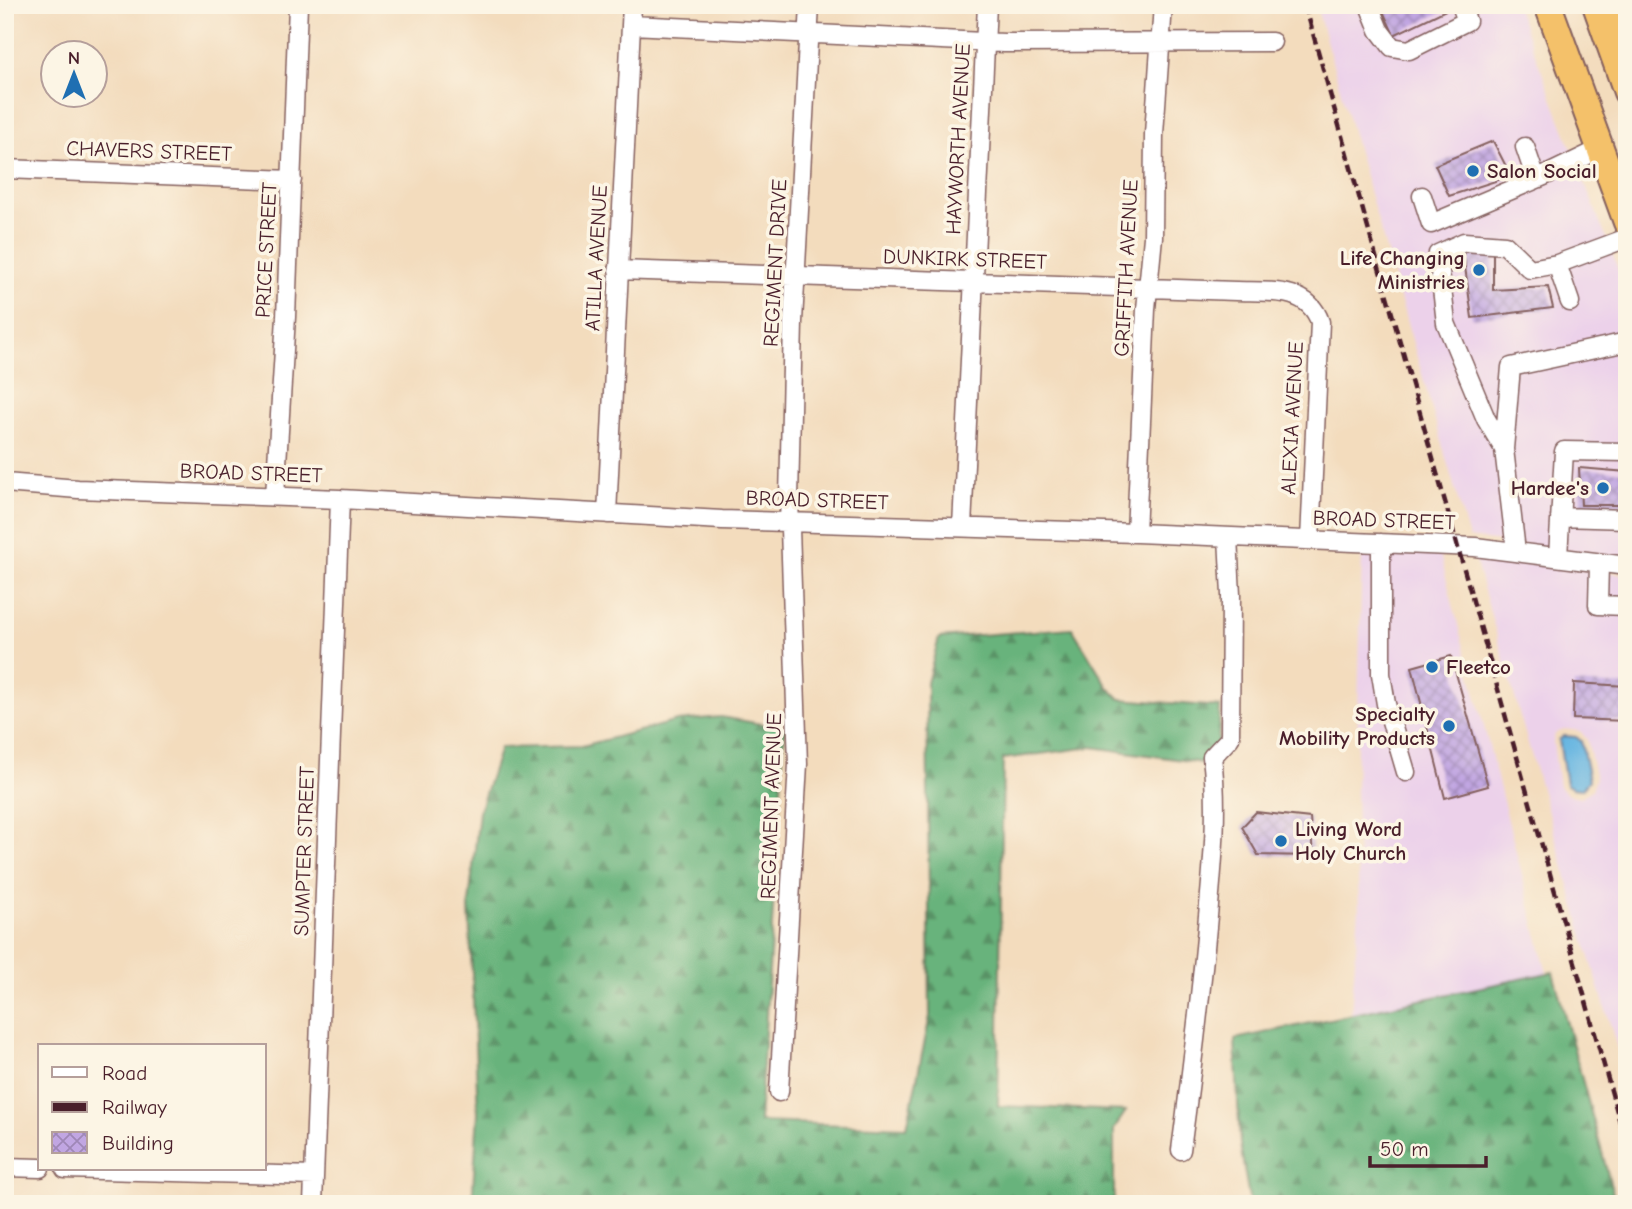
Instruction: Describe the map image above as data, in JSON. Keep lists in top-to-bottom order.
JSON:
{
  "streets": {
    "street": [
      "HAYWORTH AVENUE",
      "CHAVERS STREET",
      "PRICE STREET",
      "ATILLA AVENUE",
      "DUNKIRK STREET",
      "REGIMENT DRIVE",
      "GRIFFITH AVENUE",
      "ALEXIA AVENUE",
      "BROAD STREET",
      "REGIMENT AVENUE",
      "SUMPTER STREET"
    ]
  },
  "crossings": [
    ["HAYWORTH AVENUE", "DUNKIRK STREET"],
    ["HAYWORTH AVENUE", "BROAD STREET"],
    ["CHAVERS STREET", "PRICE STREET"],
    ["PRICE STREET", "BROAD STREET"],
    ["ATILLA AVENUE", "DUNKIRK STREET"],
    ["ATILLA AVENUE", "BROAD STREET"],
    ["DUNKIRK STREET", "REGIMENT DRIVE"],
    ["DUNKIRK STREET", "GRIFFITH AVENUE"],
    ["DUNKIRK STREET", "ALEXIA AVENUE"],
    ["REGIMENT DRIVE", "BROAD STREET"],
    ["REGIMENT DRIVE", "REGIMENT AVENUE"],
    ["GRIFFITH AVENUE", "BROAD STREET"],
    ["ALEXIA AVENUE", "BROAD STREET"],
    ["BROAD STREET", "REGIMENT AVENUE"],
    ["BROAD STREET", "SUMPTER STREET"]
  ],
  "places": [
    "Salon Social",
    "Life Changing Ministries",
    "Hardee's",
    "Fleetco",
    "Specialty Mobility Products",
    "Living Word Holy Church"
  ],
  "legend": ["Road", "Railway", "Building"],
  "scale_bar": "50 m",
  "north": "top"
}
